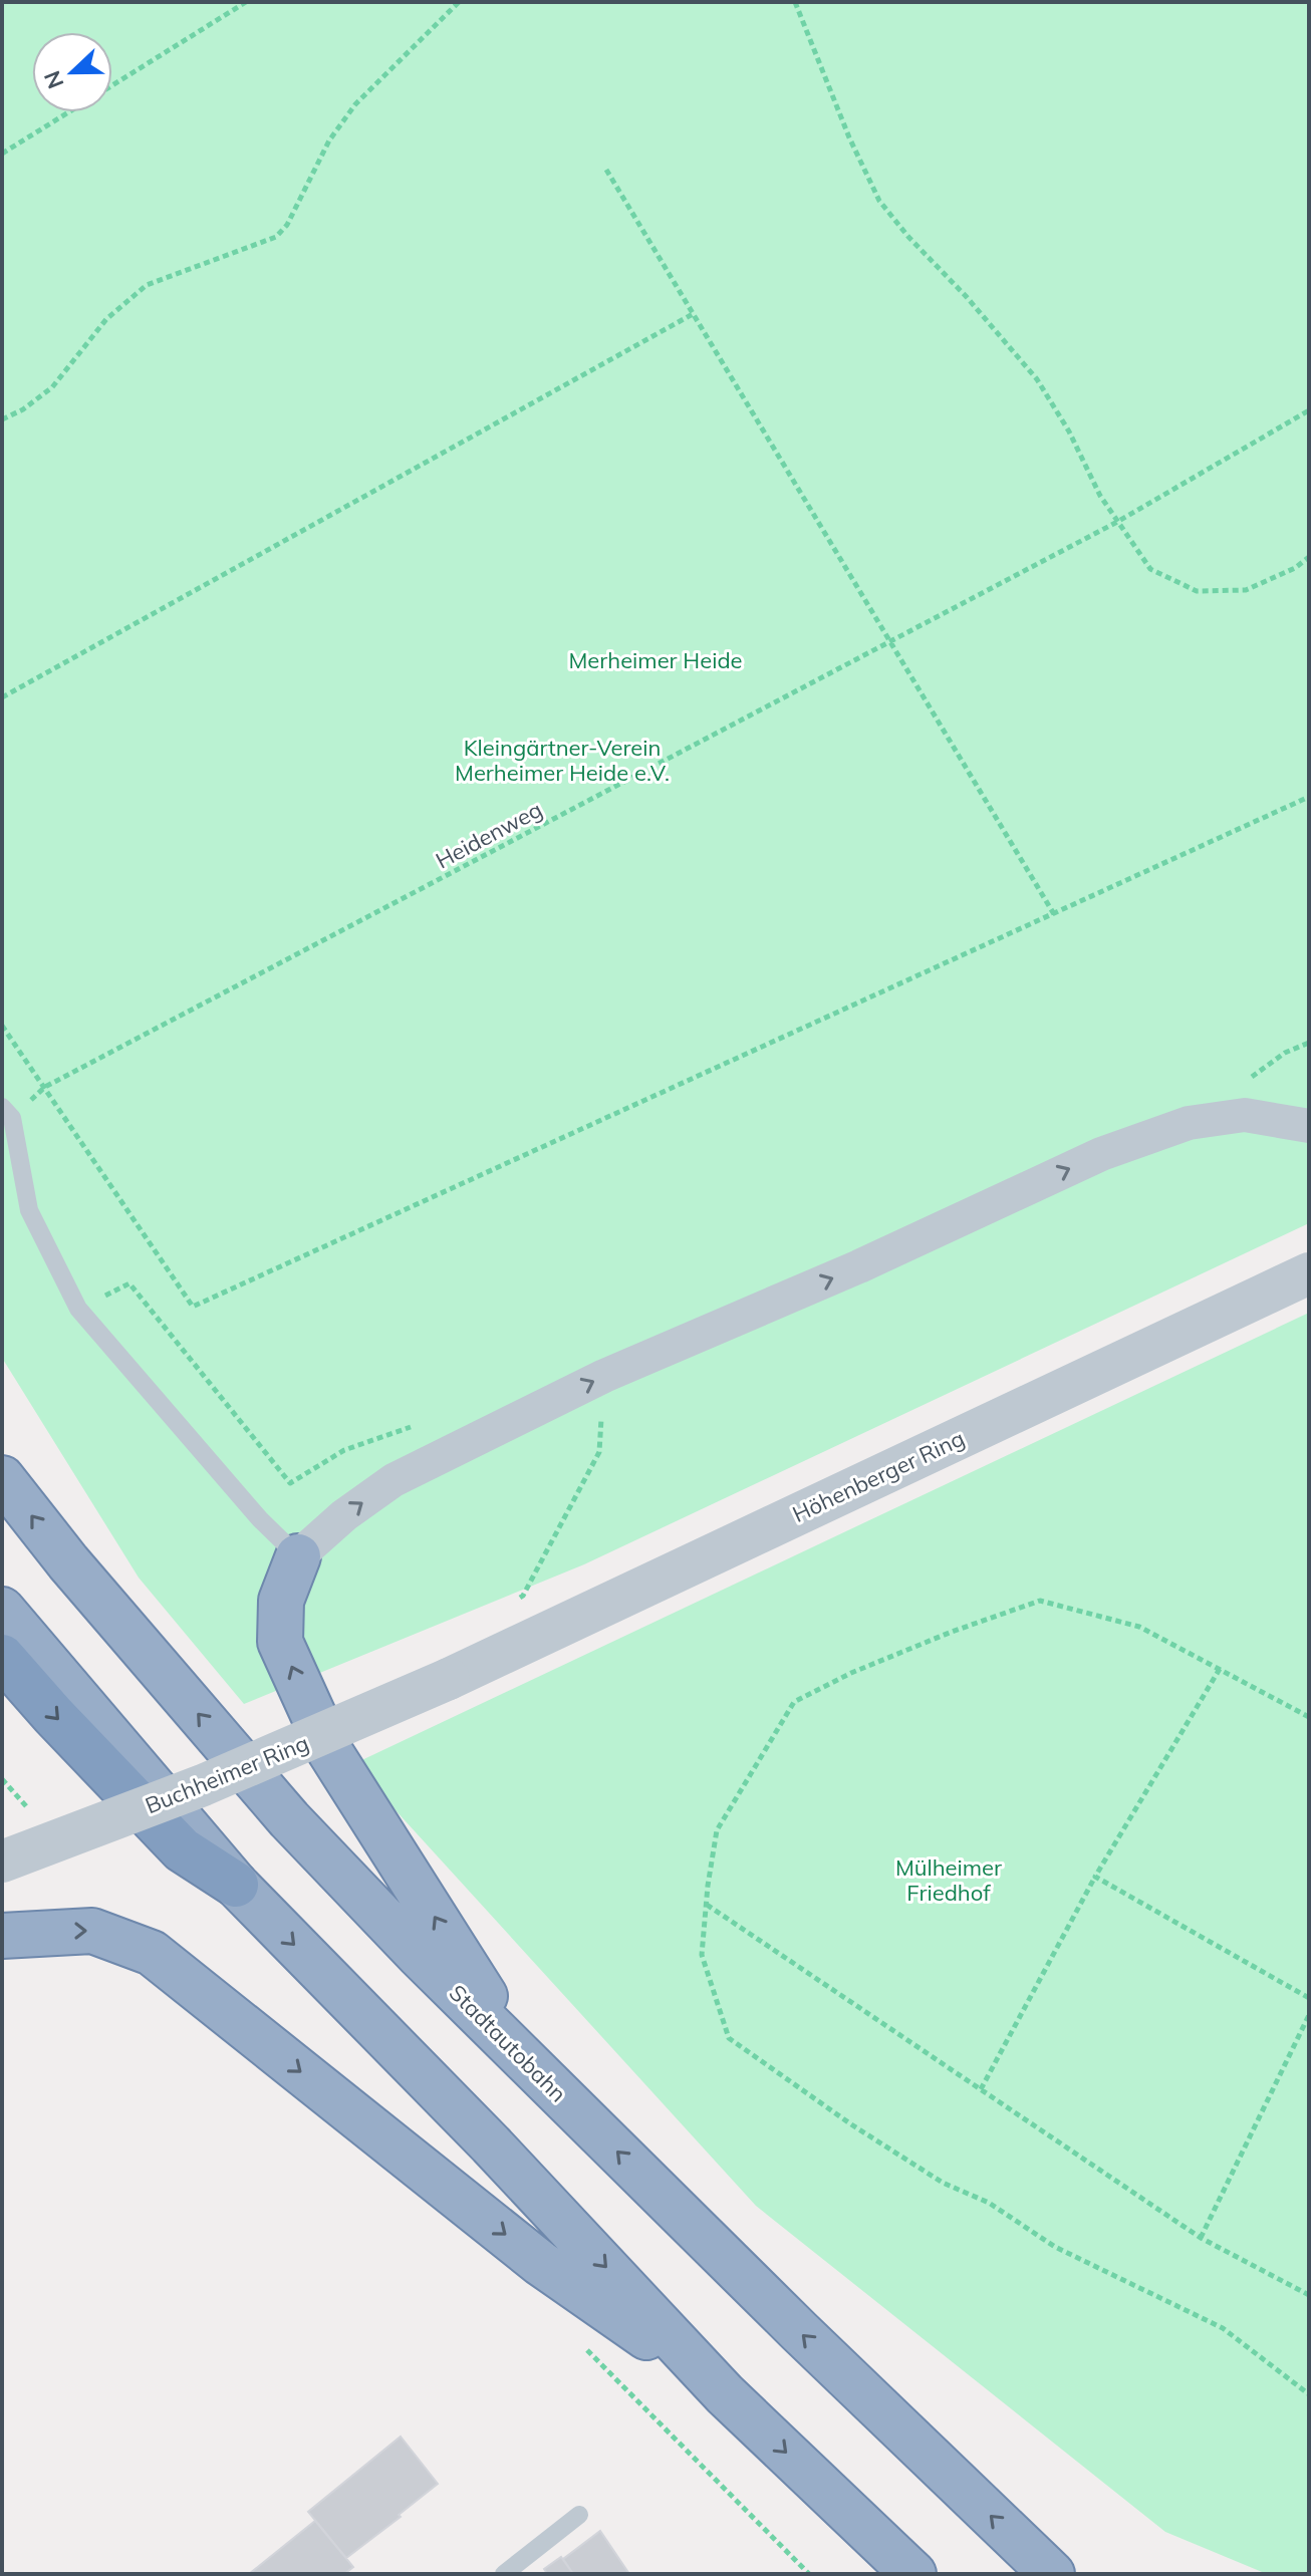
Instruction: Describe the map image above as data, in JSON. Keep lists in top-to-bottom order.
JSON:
{
  "streets": {
    "highway": ["Stadtautobahn"],
    "street": ["Höhenberger Ring", "Buchheimer Ring"],
    "path": ["Heidenweg"]
  },
  "crossings": [
    ["Höhenberger Ring", "Buchheimer Ring"]
  ],
  "parks": ["Merheimer Heide", "Kleingärtner-Verein Merheimer Heide e.V.", "Mülheimer Friedhof"],
  "north": "left"
}
